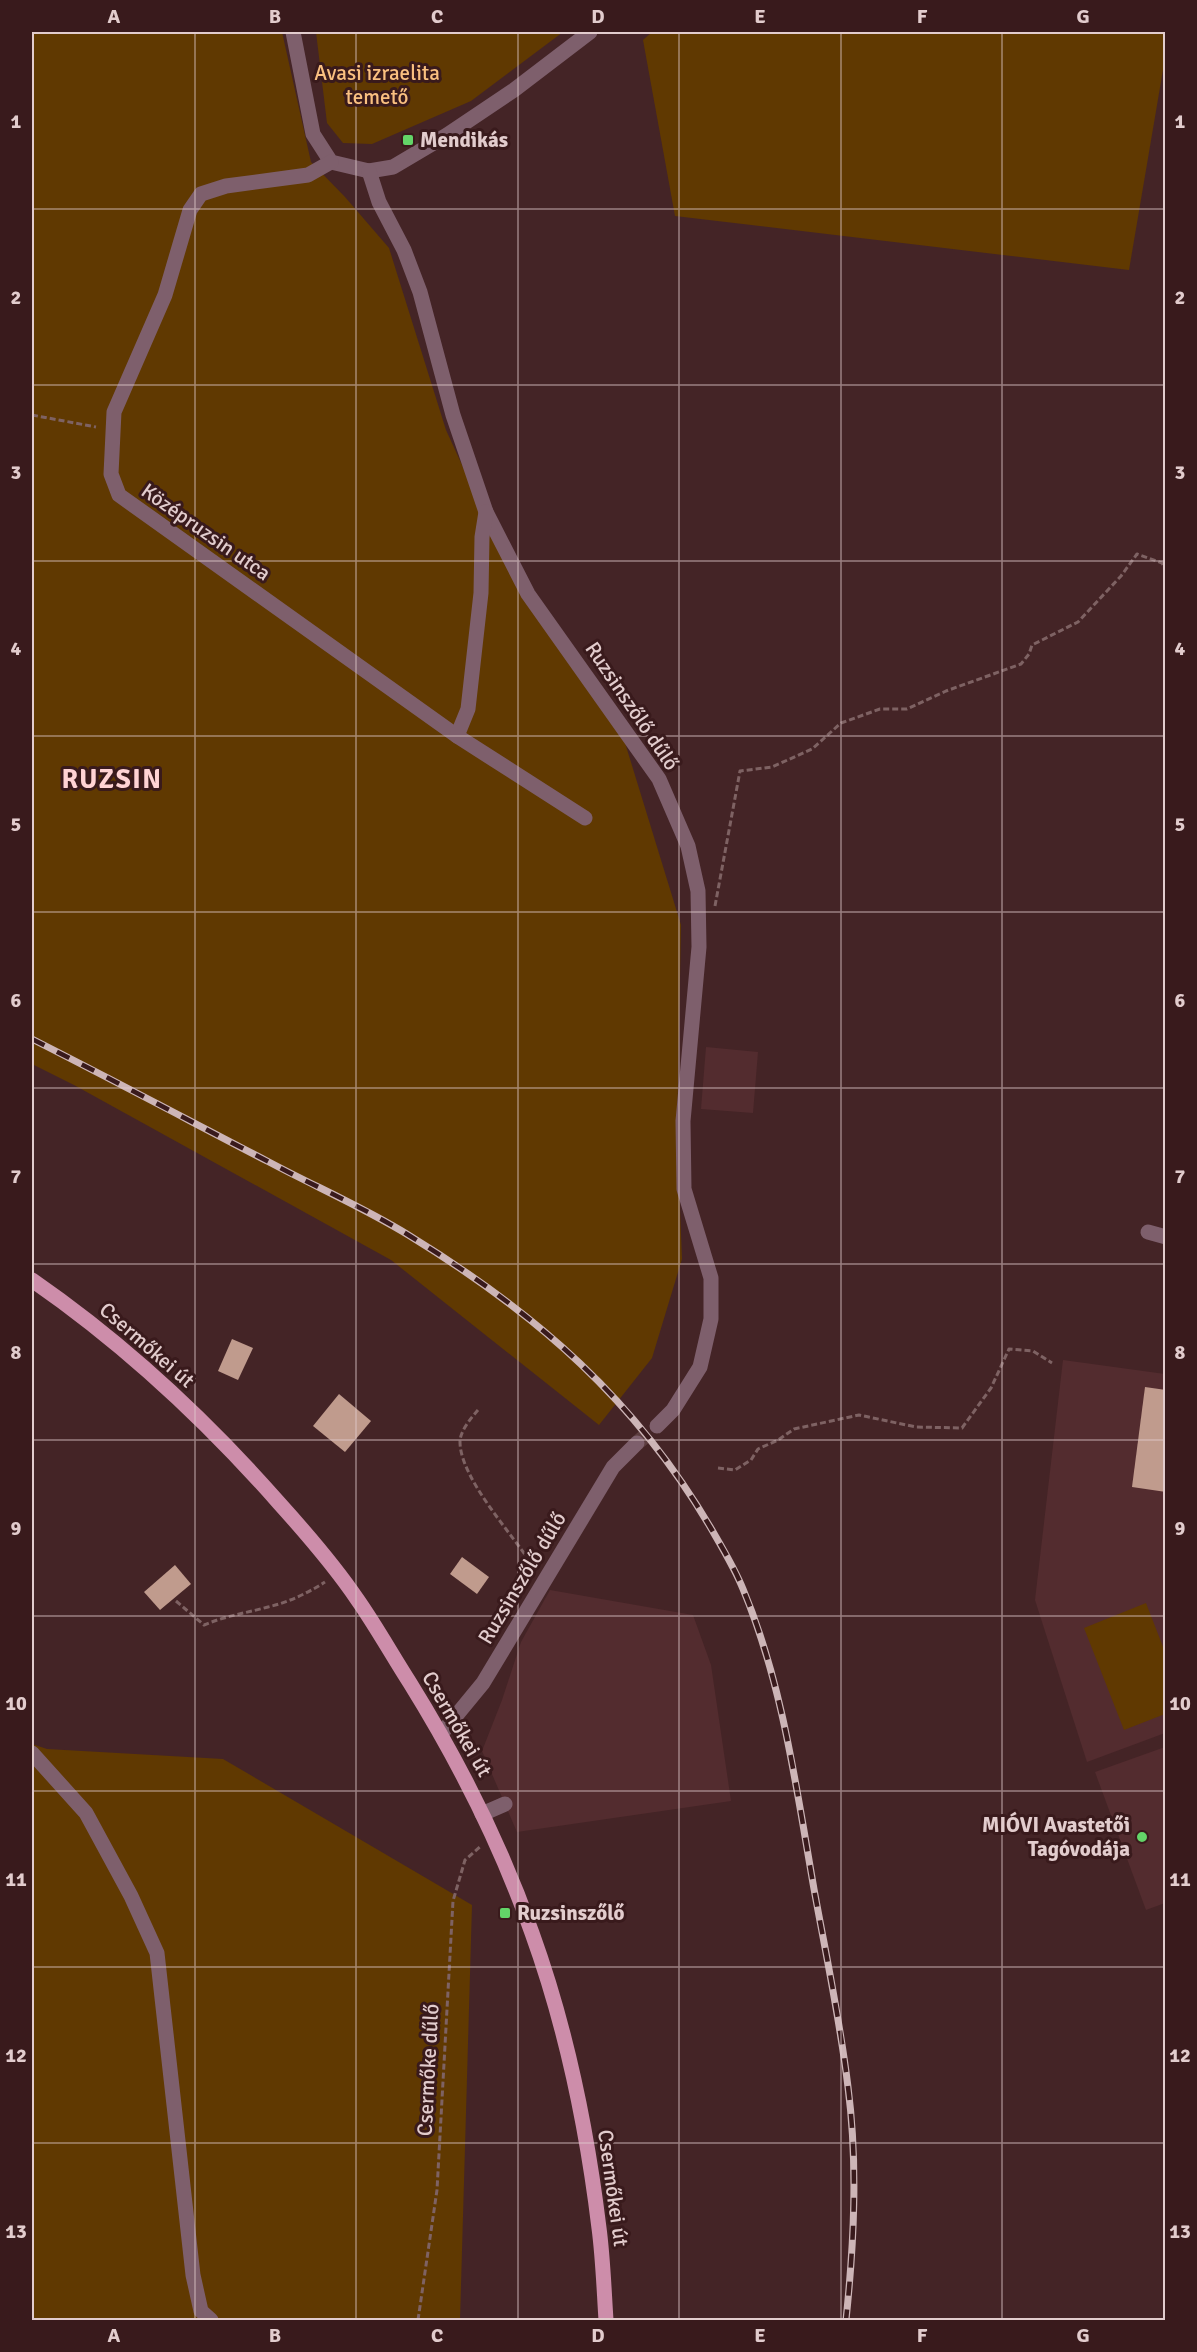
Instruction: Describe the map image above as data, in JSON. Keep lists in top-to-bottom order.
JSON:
{
  "streets": {
    "main road": ["Csermőkei út"],
    "street": ["Középruzsin utca", "Ruzsinszőlő dűlő"],
    "path": ["Csermőke dűlő"]
  },
  "crossings": [
    ["Ruzsinszőlő dűlő", "Csermőkei út"],
    ["Csermőkei út", "Csermőke dűlő"]
  ],
  "districts": ["RUZSIN"],
  "parks": ["Avasi izraelita temető"],
  "places": {
    "transit": ["Mendikás", "Ruzsinszőlő"],
    "other": ["MIÓVI Avastetői Tagóvodája"]
  },
  "grid": {
    "columns": [
      "A",
      "B",
      "C",
      "D",
      "E",
      "F",
      "G"
    ],
    "rows": [
      "1",
      "2",
      "3",
      "4",
      "5",
      "6",
      "7",
      "8",
      "9",
      "10",
      "11",
      "12",
      "13"
    ]
  }
}
